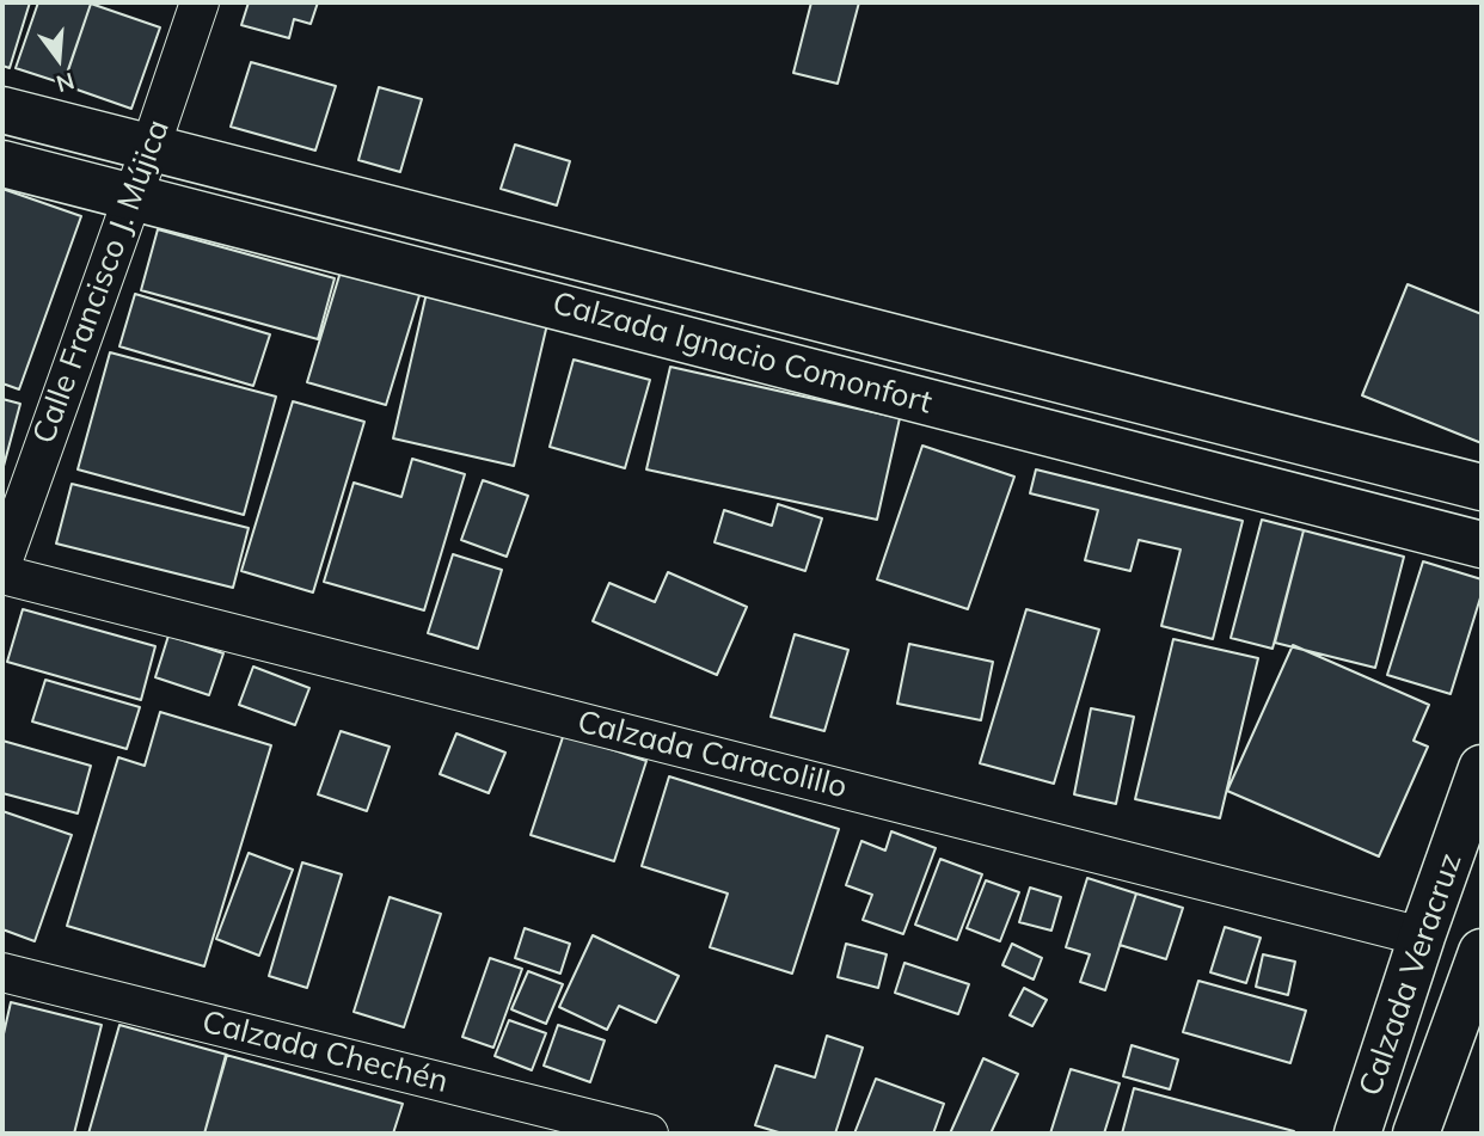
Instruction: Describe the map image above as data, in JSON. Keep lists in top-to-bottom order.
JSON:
{
  "streets": {
    "main road": ["Calzada Ignacio Comonfort", "Calzada Veracruz"],
    "street": ["Calle Francisco J. Mújica", "Calzada Caracolillo", "Calzada Chechén"]
  },
  "crossings": [
    ["Calle Francisco J. Mújica", "Calzada Ignacio Comonfort"],
    ["Calzada Caracolillo", "Calzada Veracruz"]
  ],
  "north": "bottom"
}
